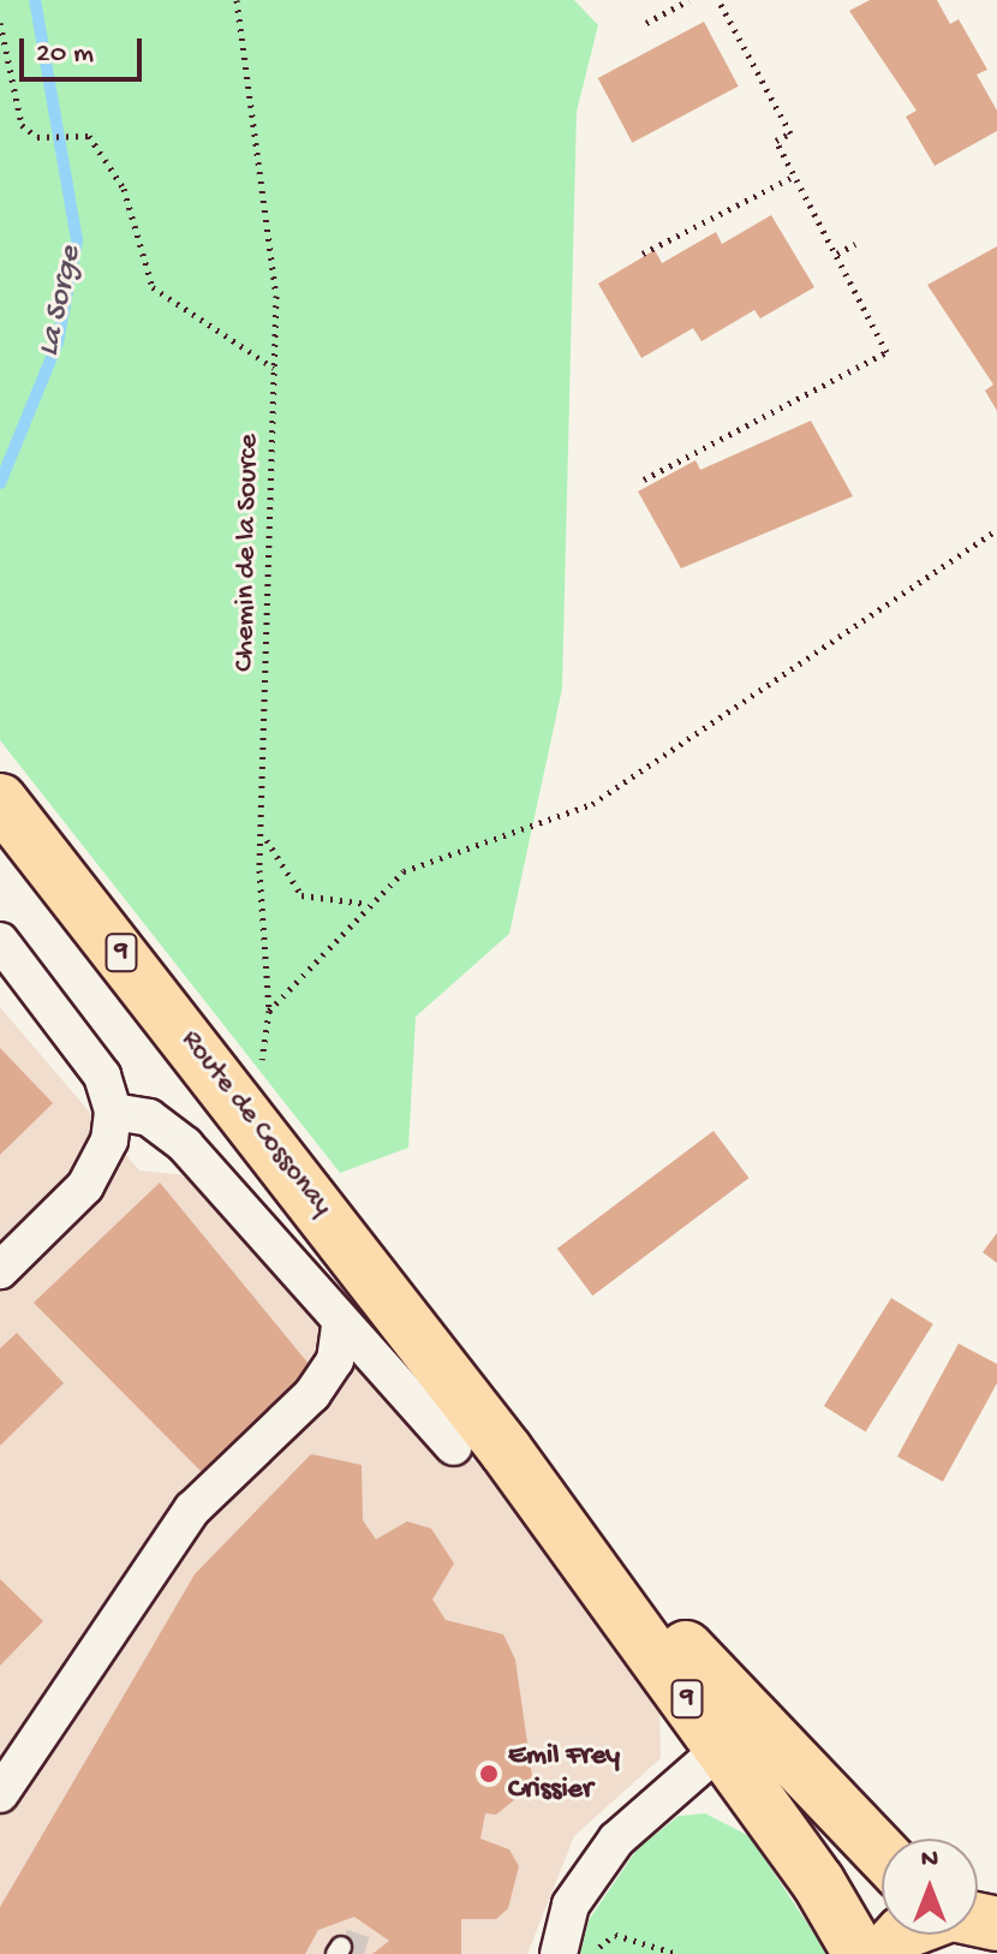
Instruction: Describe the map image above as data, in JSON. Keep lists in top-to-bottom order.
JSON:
{
  "streets": {
    "main road": ["9", "Route de Cossonay"],
    "path": ["Chemin de la Source"]
  },
  "crossings": [
    ["Chemin de la Source", "Route de Cossonay"]
  ],
  "water": ["La Sorge"],
  "places": ["Emil Frey Crissier"],
  "scale_bar": "20 m",
  "north": "top"
}
